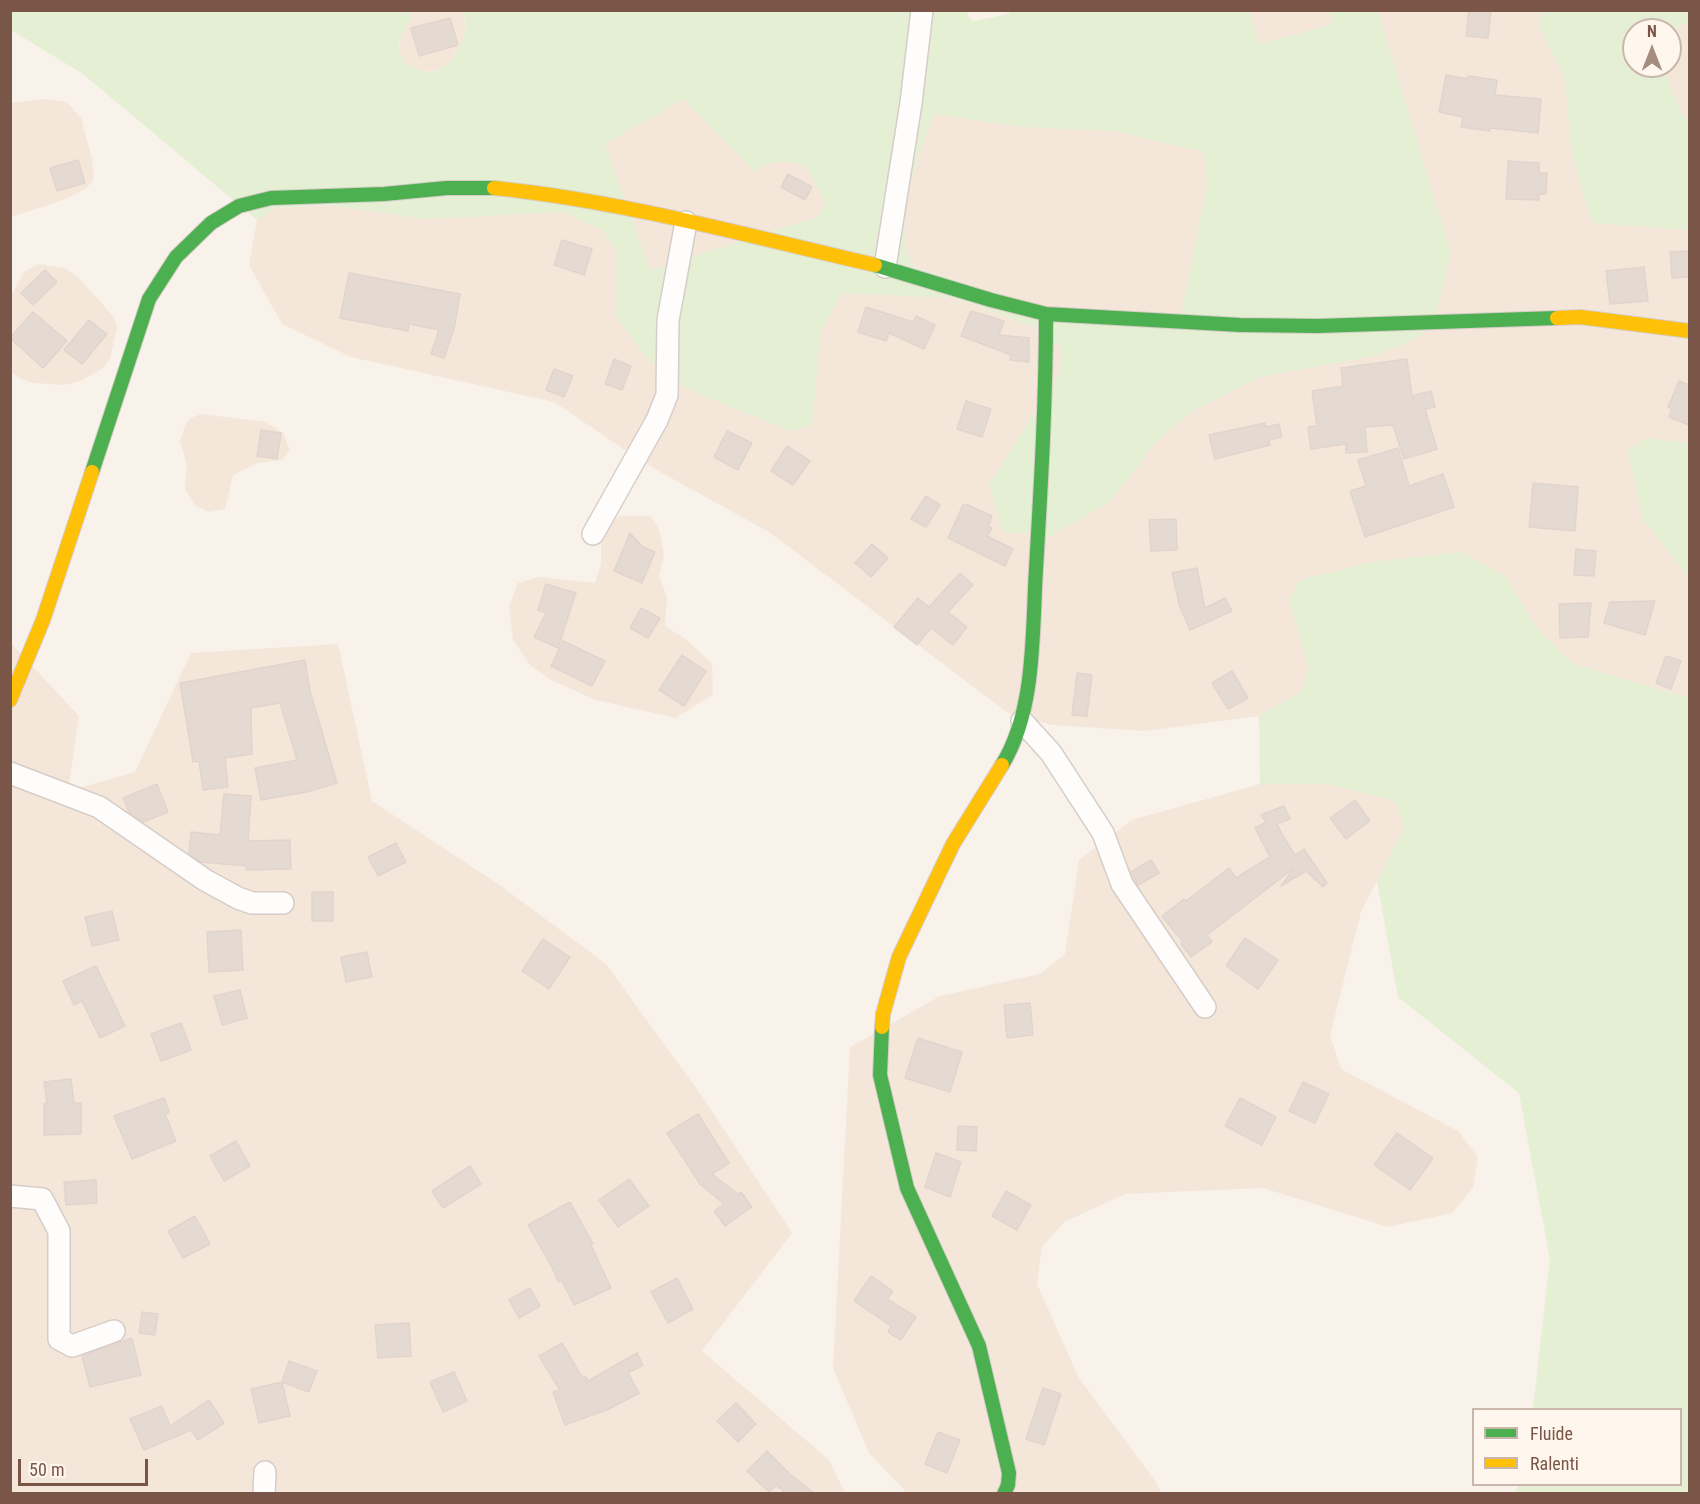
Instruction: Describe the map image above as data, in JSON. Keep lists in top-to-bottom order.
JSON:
{
  "legend": ["Fluide", "Ralenti"],
  "scale_bar": "50 m",
  "north": "top"
}
